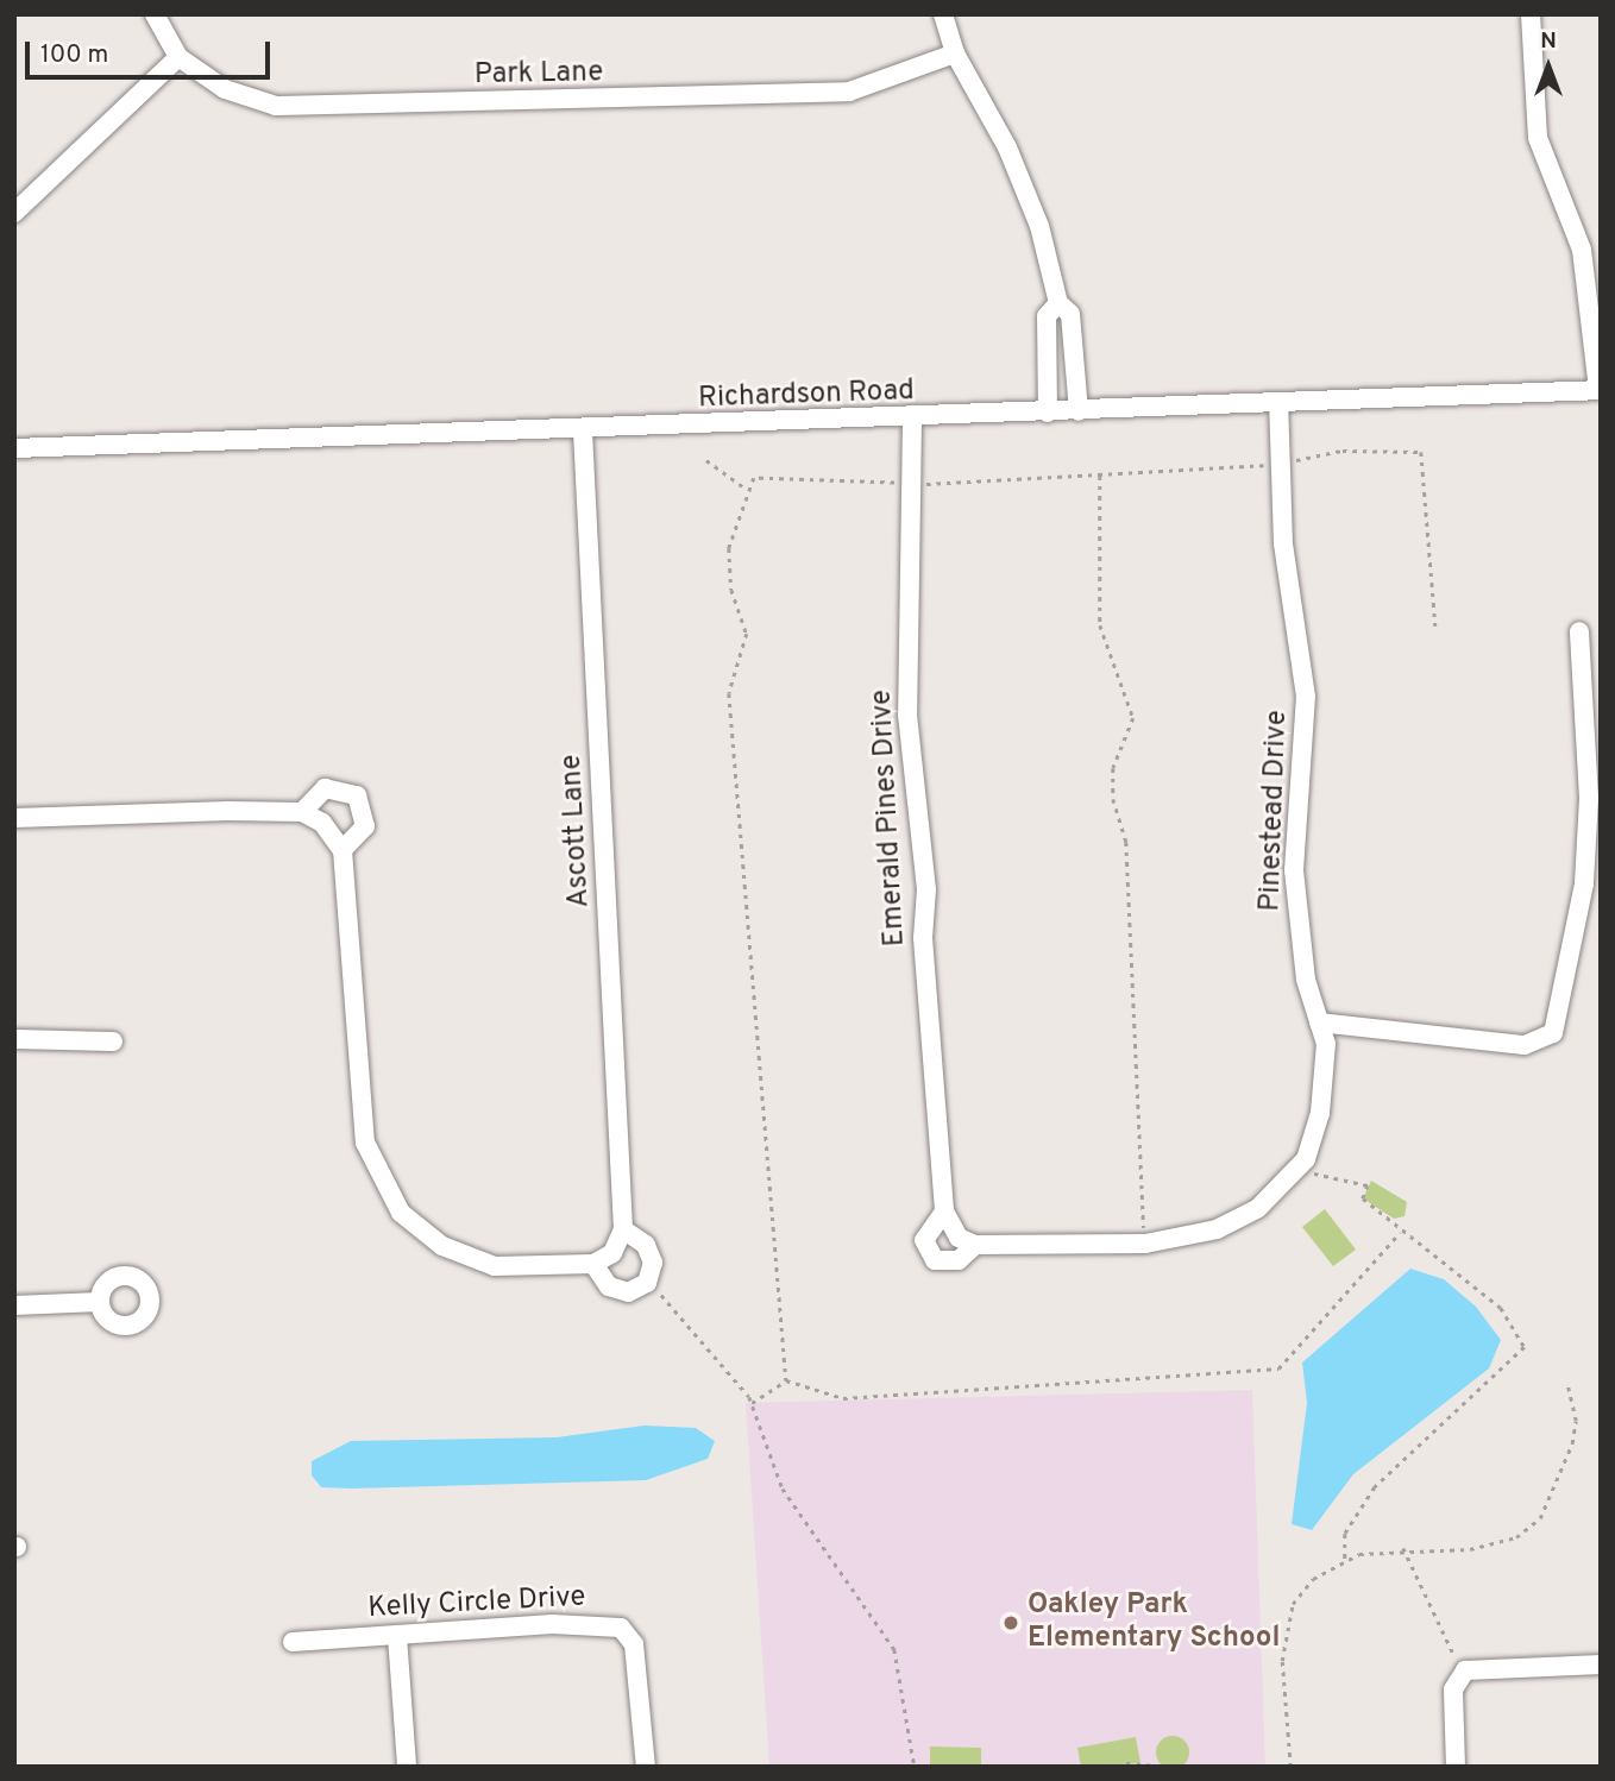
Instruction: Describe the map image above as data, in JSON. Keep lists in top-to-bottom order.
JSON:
{
  "streets": {
    "street": [
      "Park Lane",
      "Richardson Road",
      "Pinestead Drive",
      "Emerald Pines Drive",
      "Ascott Lane",
      "Kelly Circle Drive"
    ]
  },
  "crossings": [
    ["Richardson Road", "Pinestead Drive"],
    ["Richardson Road", "Emerald Pines Drive"],
    ["Richardson Road", "Ascott Lane"],
    ["Pinestead Drive", "Emerald Pines Drive"]
  ],
  "places": ["Oakley Park Elementary School"],
  "scale_bar": "100 m",
  "north": "top"
}
